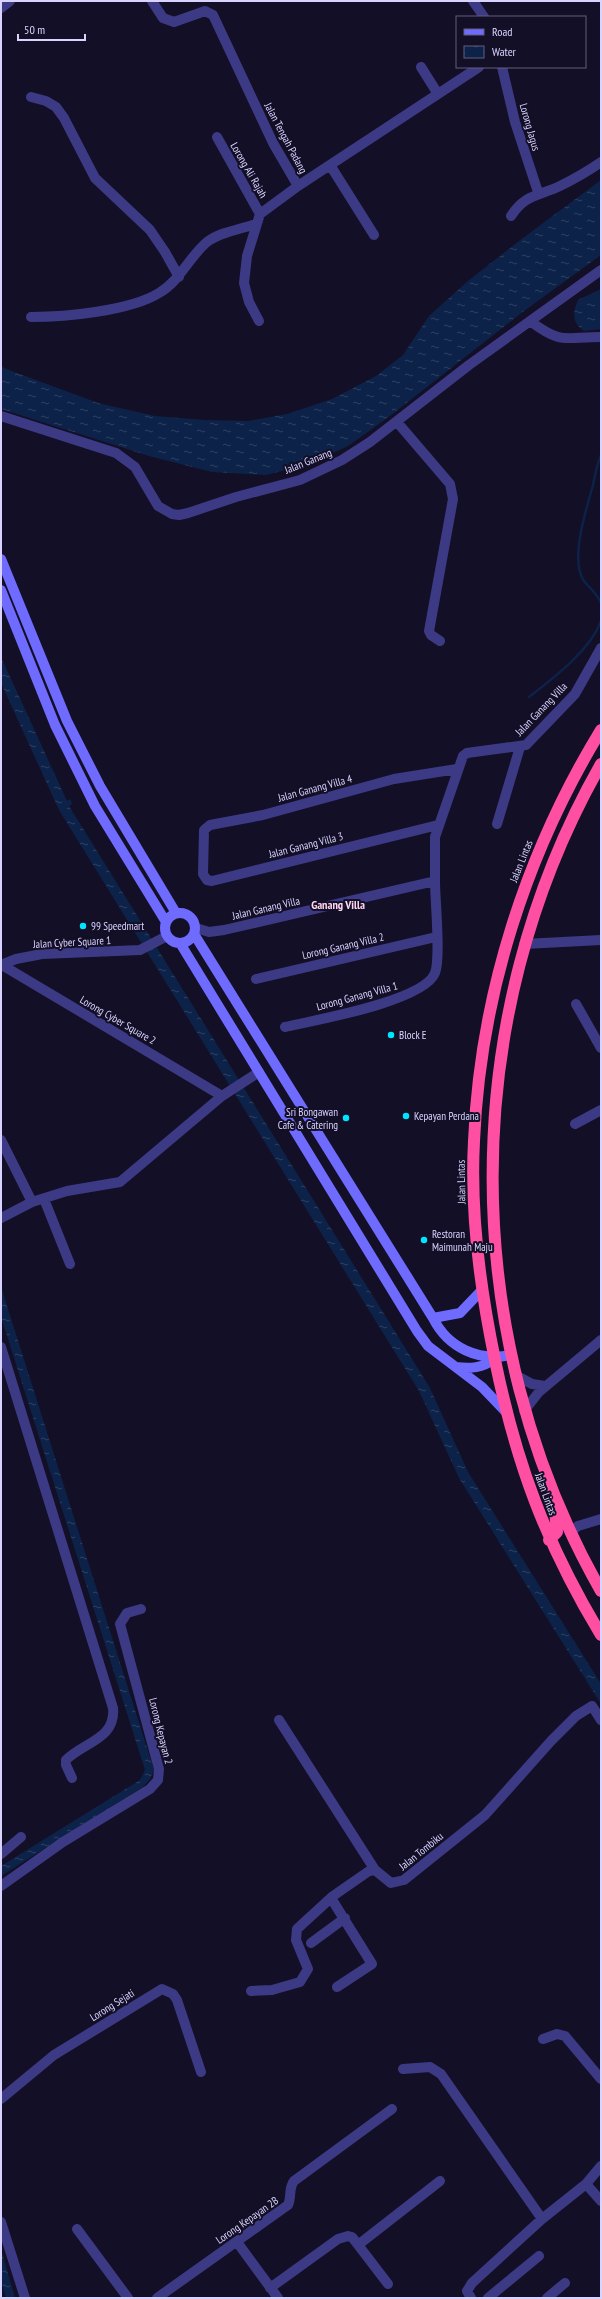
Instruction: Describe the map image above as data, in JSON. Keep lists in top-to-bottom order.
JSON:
{
  "streets": {
    "highway": ["Jalan Lintas"],
    "street": [
      "Lorong Jagus",
      "Jalan Tengah Padang",
      "Lorong Ali Rajah",
      "Jalan Ganang",
      "Jalan Ganang Villa",
      "Jalan Ganang Villa 4",
      "Jalan Ganang Villa 3",
      "Jalan Cyber Square 1",
      "Lorong Ganang Villa 2",
      "Lorong Ganang Villa 1",
      "Lorong Cyber Square 2",
      "Lorong Kepayan 2",
      "Jalan Tombiku",
      "Lorong Sejati",
      "Lorong Kepayan 2B"
    ]
  },
  "crossings": [
    ["Jalan Ganang Villa", "Jalan Ganang Villa 4"],
    ["Jalan Ganang Villa", "Jalan Ganang Villa 3"],
    ["Jalan Ganang Villa", "Jalan Cyber Square 1"],
    ["Jalan Ganang Villa", "Lorong Ganang Villa 2"],
    ["Jalan Ganang Villa", "Lorong Ganang Villa 1"],
    ["Jalan Ganang Villa 4", "Jalan Ganang Villa 3"],
    ["Jalan Cyber Square 1", "Lorong Cyber Square 2"]
  ],
  "districts": ["Ganang Villa"],
  "places": [
    "99 Speedmart",
    "Block E",
    "Kepayan Perdana",
    "Sri Bongawan Cafe & Catering",
    "Restoran Maimunah Maju"
  ],
  "legend": ["Road", "Water"],
  "scale_bar": "50 m"
}
